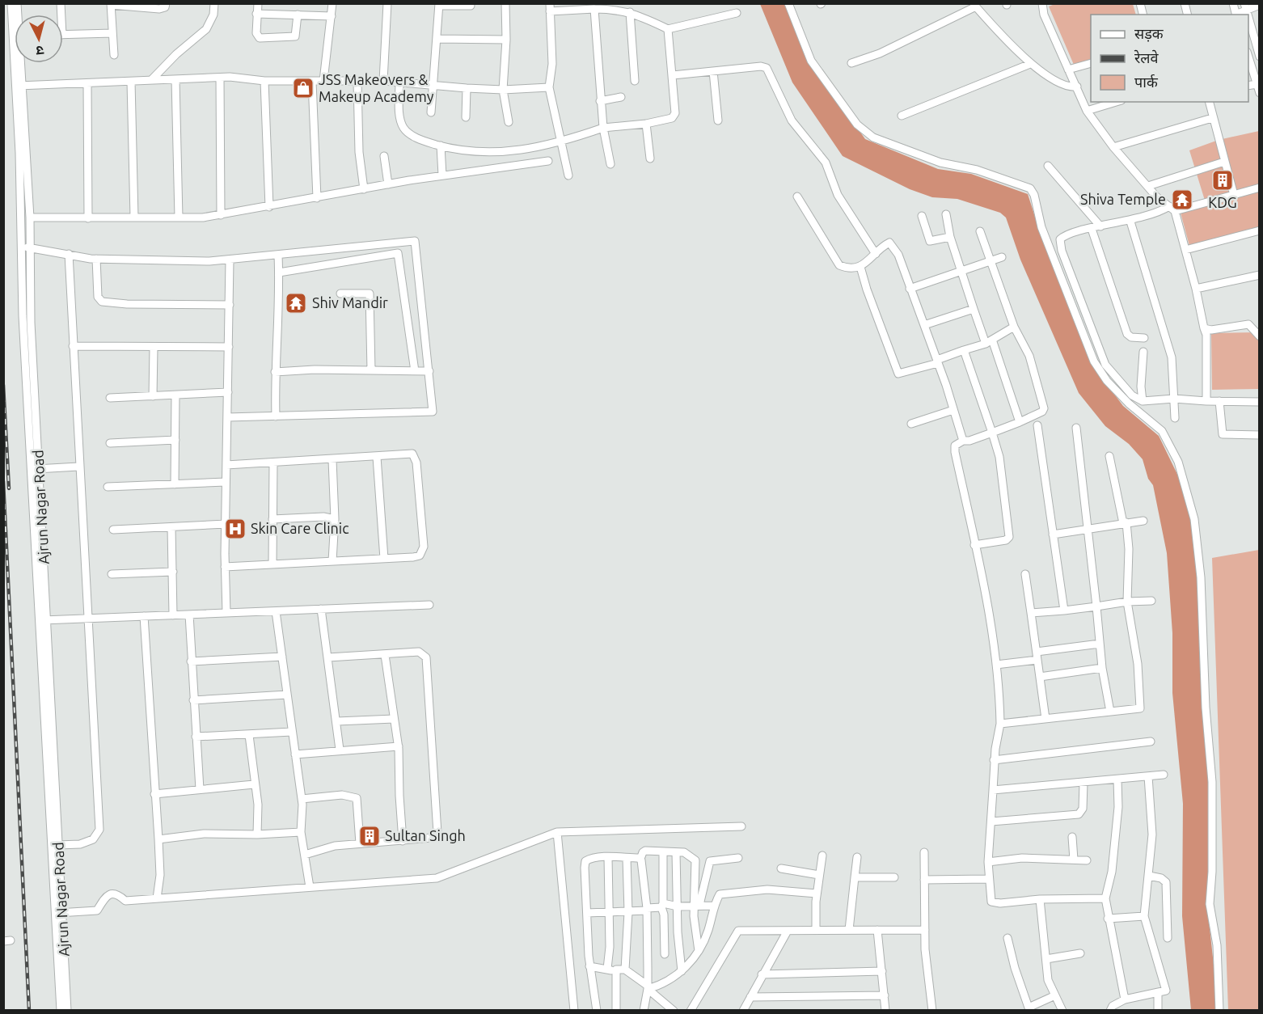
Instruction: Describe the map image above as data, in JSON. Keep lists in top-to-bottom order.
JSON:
{
  "streets": {
    "street": ["Ajrun Nagar Road"]
  },
  "places": {
    "shop": ["JSS Makeovers & Makeup Academy"],
    "building": ["KDG", "Sultan Singh"],
    "temple": ["Shiva Temple", "Shiv Mandir"],
    "hospital": ["Skin Care Clinic"]
  },
  "legend": ["सड़क", "रेलवे", "पार्क"],
  "north": "bottom"
}
